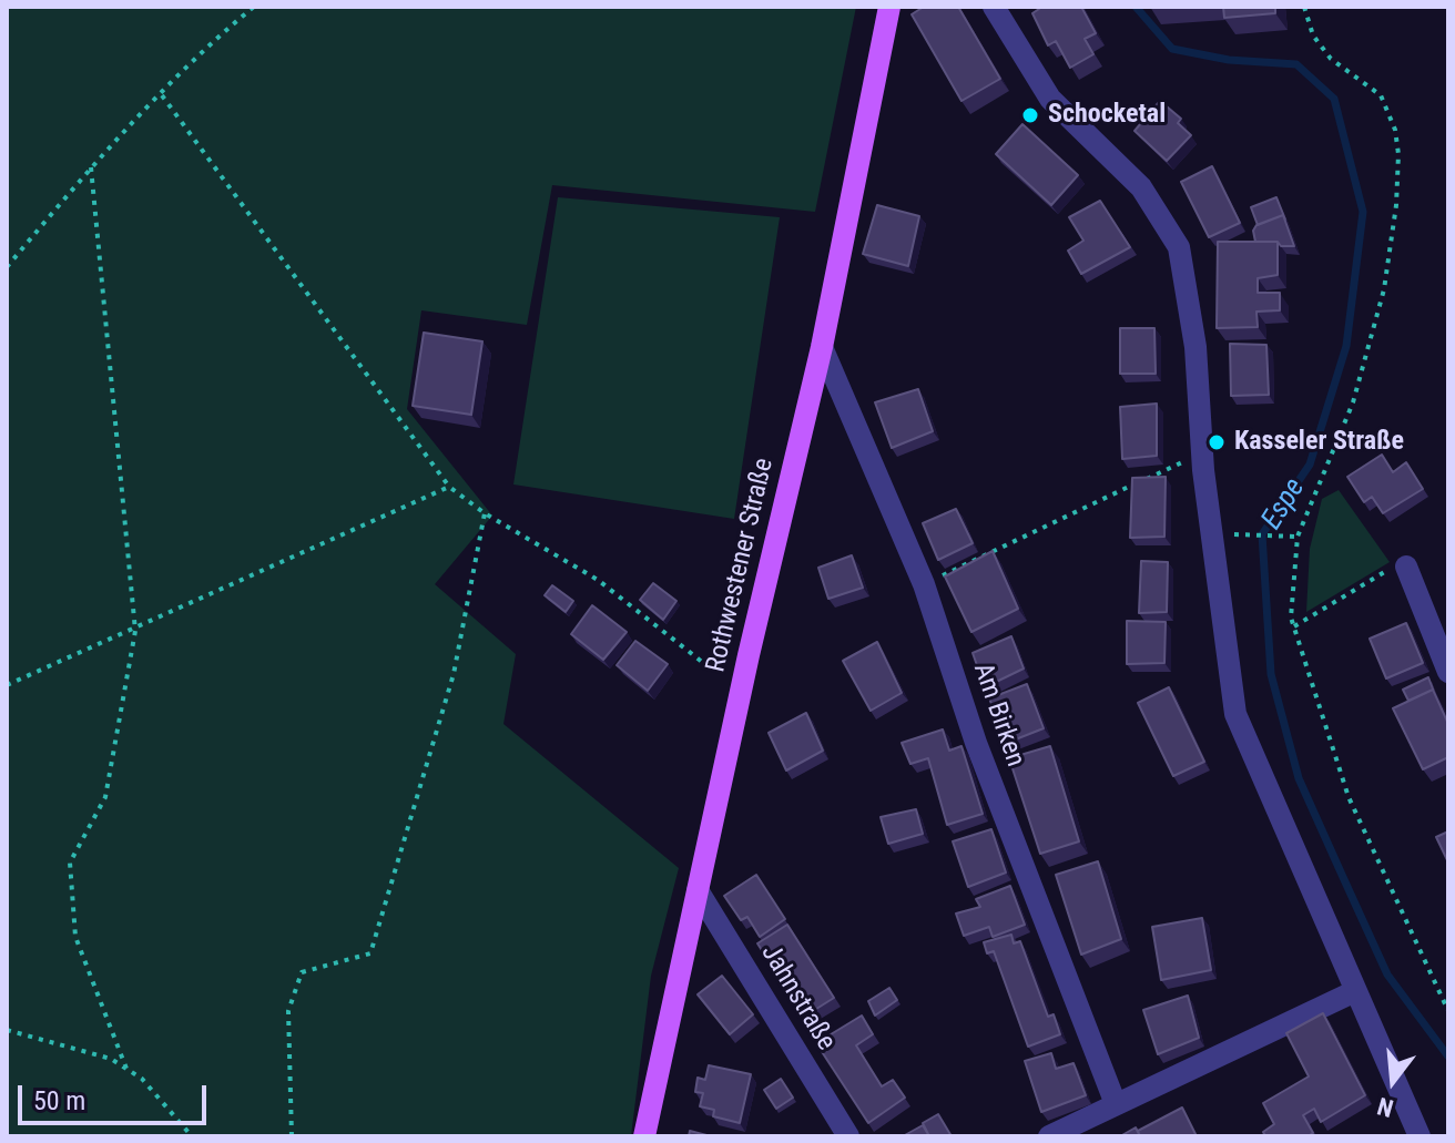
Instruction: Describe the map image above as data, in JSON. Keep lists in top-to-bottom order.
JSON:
{
  "streets": {
    "main road": ["Rothwestener Straße"],
    "street": ["Am Birken", "Jahnstraße"]
  },
  "crossings": [
    ["Rothwestener Straße", "Am Birken"],
    ["Rothwestener Straße", "Jahnstraße"]
  ],
  "water": ["Espe"],
  "places": ["Schocketal", "Kasseler Straße"],
  "scale_bar": "50 m",
  "north": "bottom"
}
